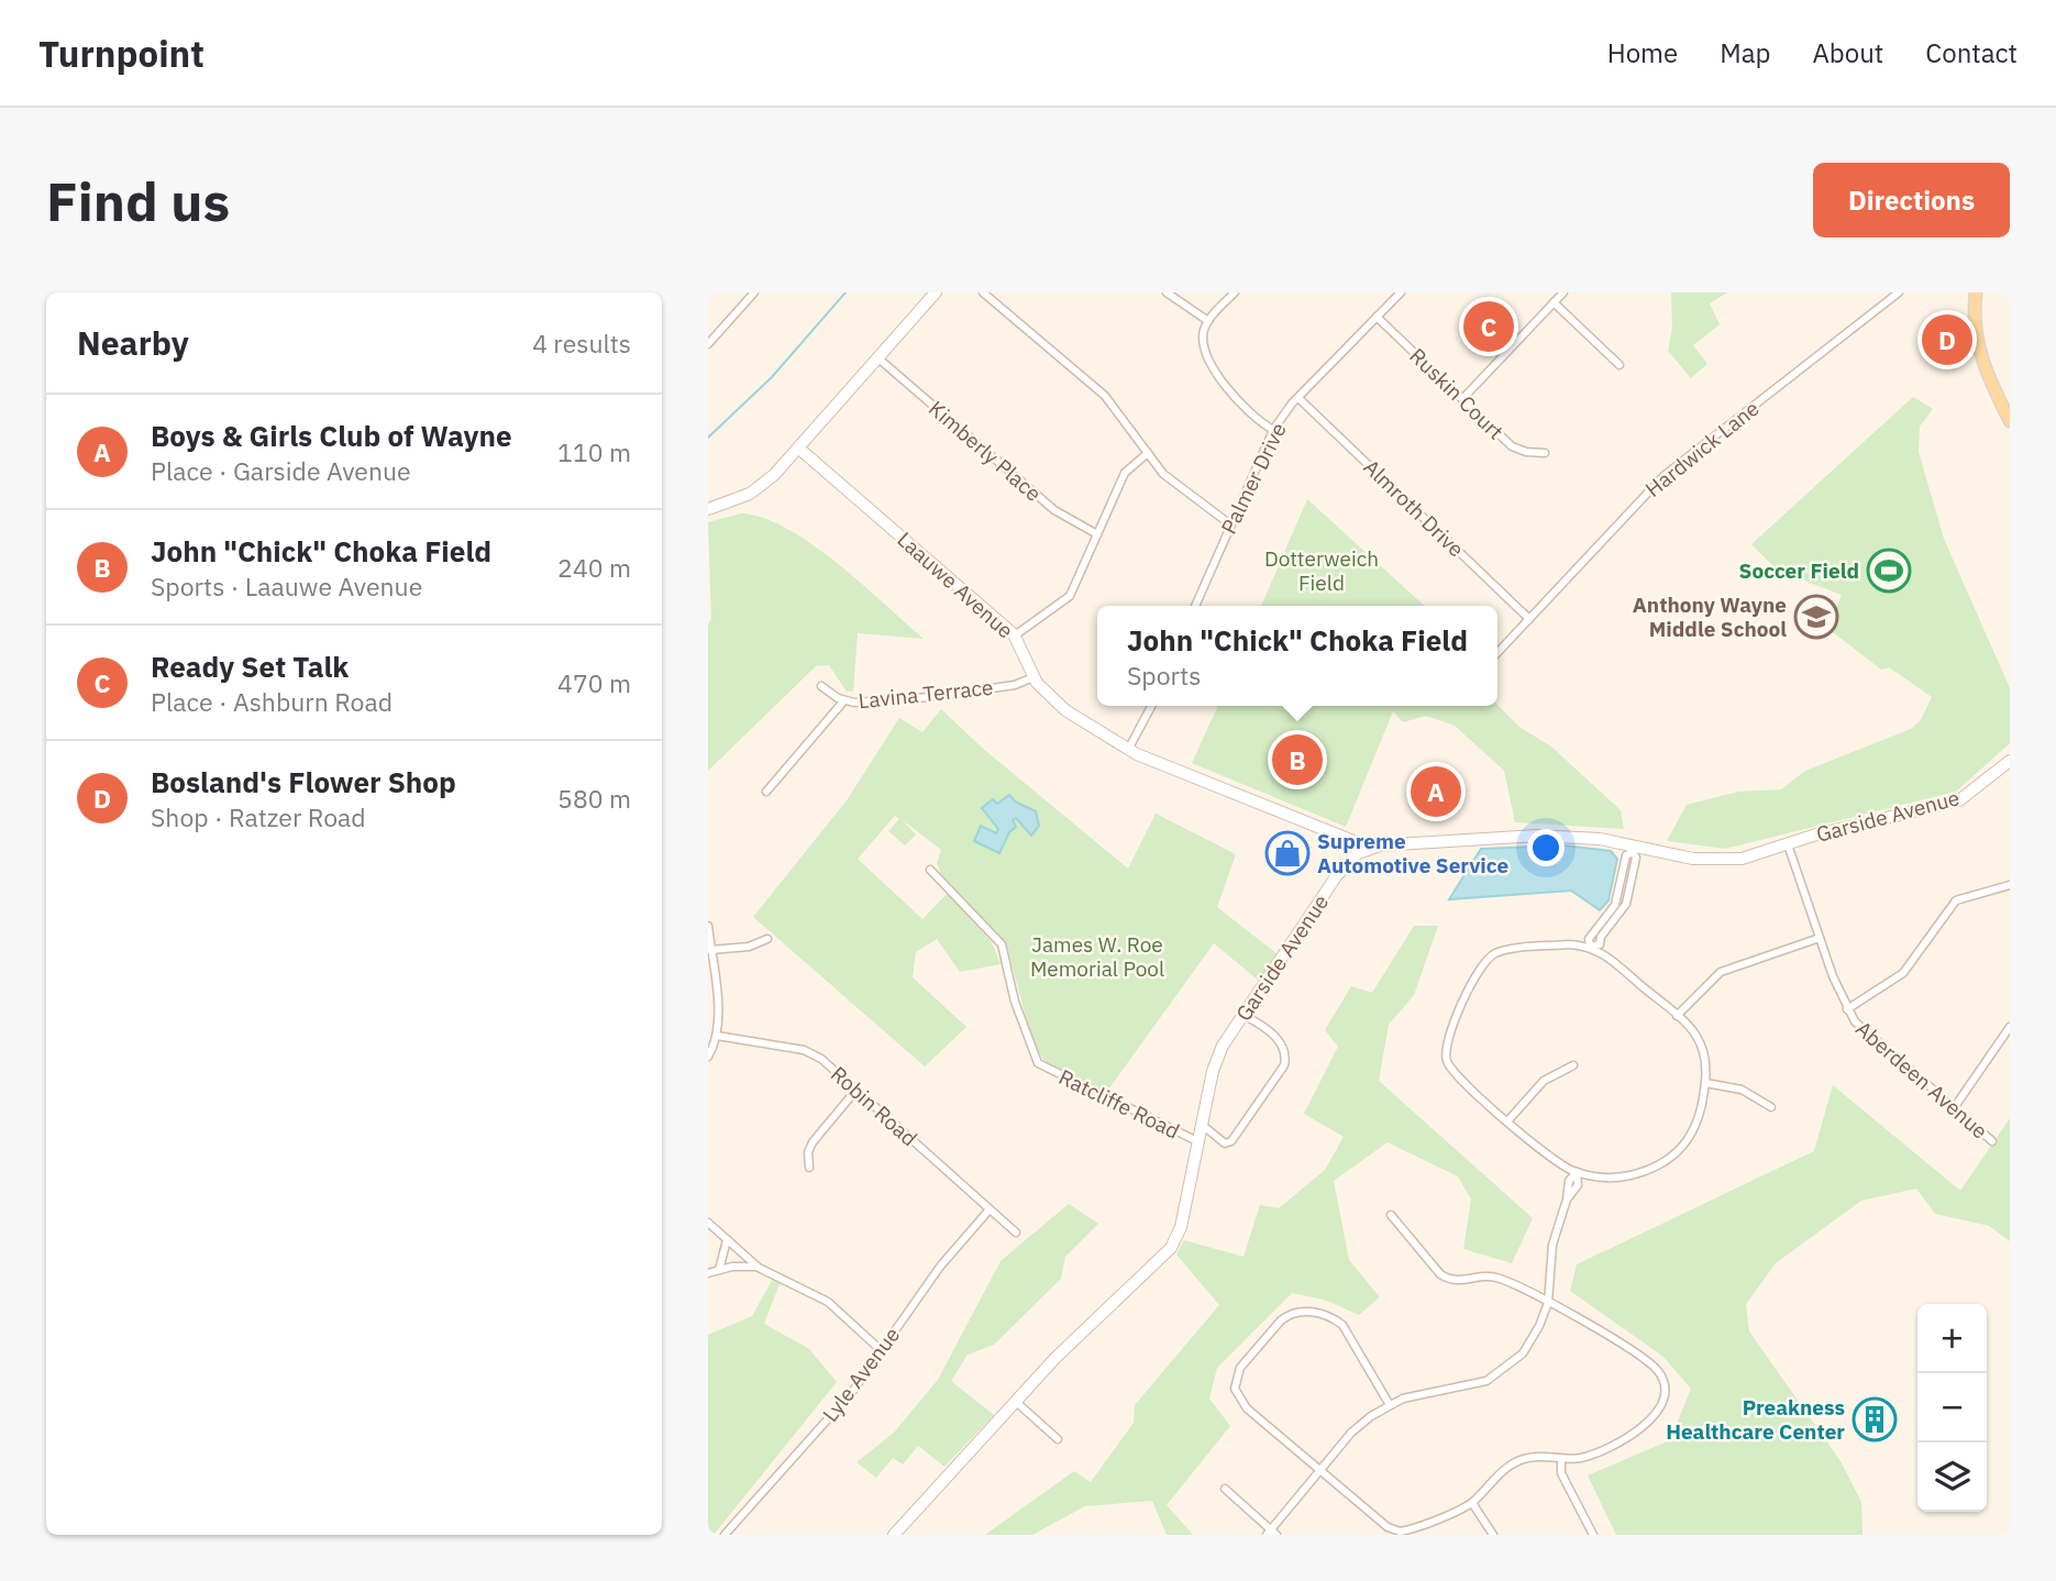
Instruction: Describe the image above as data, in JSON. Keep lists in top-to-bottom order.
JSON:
{
  "streets": {
    "street": [
      "Ruskin Court",
      "Hardwick Lane",
      "Kimberly Place",
      "Palmer Drive",
      "Almroth Drive",
      "Laauwe Avenue",
      "Lavina Terrace",
      "Garside Avenue",
      "Aberdeen Avenue",
      "Ratcliffe Road",
      "Robin Road",
      "Lyle Avenue"
    ]
  },
  "crossings": [
    ["Ruskin Court", "Palmer Drive"],
    ["Hardwick Lane", "Almroth Drive"],
    ["Palmer Drive", "Almroth Drive"],
    ["Laauwe Avenue", "Lavina Terrace"],
    ["Laauwe Avenue", "Garside Avenue"],
    ["Garside Avenue", "Aberdeen Avenue"],
    ["Garside Avenue", "Ratcliffe Road"],
    ["Robin Road", "Lyle Avenue"]
  ],
  "parks": ["Dotterweich Field", "James W. Roe Memorial Pool"],
  "places": {
    "sports": ["Soccer Field"],
    "school or university": ["Anthony Wayne Middle School"],
    "shop": ["Supreme Automotive Service"],
    "building": ["Preakness Healthcare Center"]
  },
  "page": {
    "header": "Turnpoint",
    "nav": [
      "Home",
      "Map",
      "About",
      "Contact"
    ],
    "buttons": "Directions",
    "title": "Find us",
    "heading": ["Nearby", "4 results"],
    "pins": [
      "C",
      "D",
      "B",
      "A"
    ],
    "list": [
      {
        "mark": "A",
        "name": "Boys & Girls Club of Wayne",
        "note": "Place · Garside Avenue",
        "value": "110 m"
      },
      {
        "mark": "B",
        "name": "John \"Chick\" Choka Field",
        "note": "Sports · Laauwe Avenue",
        "value": "240 m"
      },
      {
        "mark": "C",
        "name": "Ready Set Talk",
        "note": "Place · Ashburn Road",
        "value": "470 m"
      },
      {
        "mark": "D",
        "name": "Bosland's Flower Shop",
        "note": "Shop · Ratzer Road",
        "value": "580 m"
      }
    ],
    "popup": ["John \"Chick\" Choka Field", "Sports"],
    "map_buttons": ["+", "−"]
  }
}
